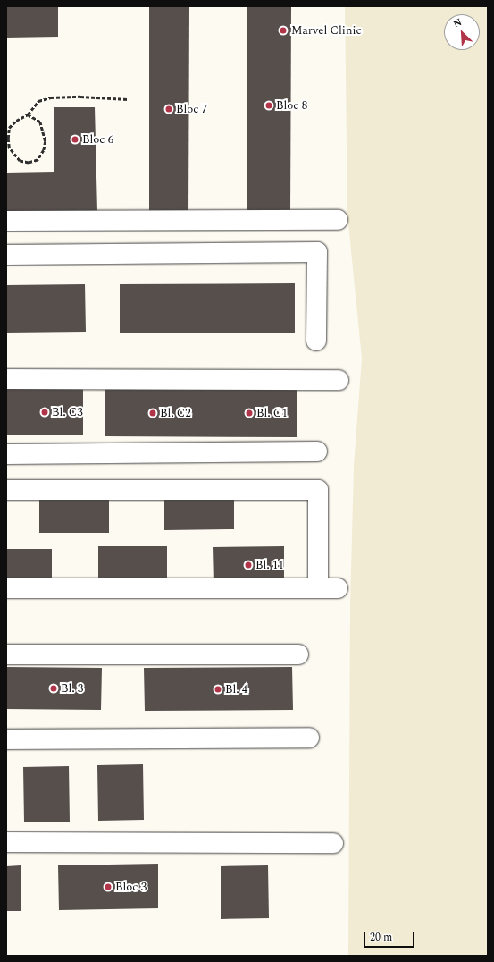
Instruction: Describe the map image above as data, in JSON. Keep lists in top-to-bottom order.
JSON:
{
  "places": [
    "Marvel Clinic",
    "Bloc 8",
    "Bloc 7",
    "Bloc 6",
    "Bl. C3",
    "Bl. C2",
    "Bl. C1",
    "Bl. 11",
    "Bl. 3",
    "Bl. 4",
    "Bloc 3"
  ],
  "scale_bar": "20 m",
  "north": "top left"
}
